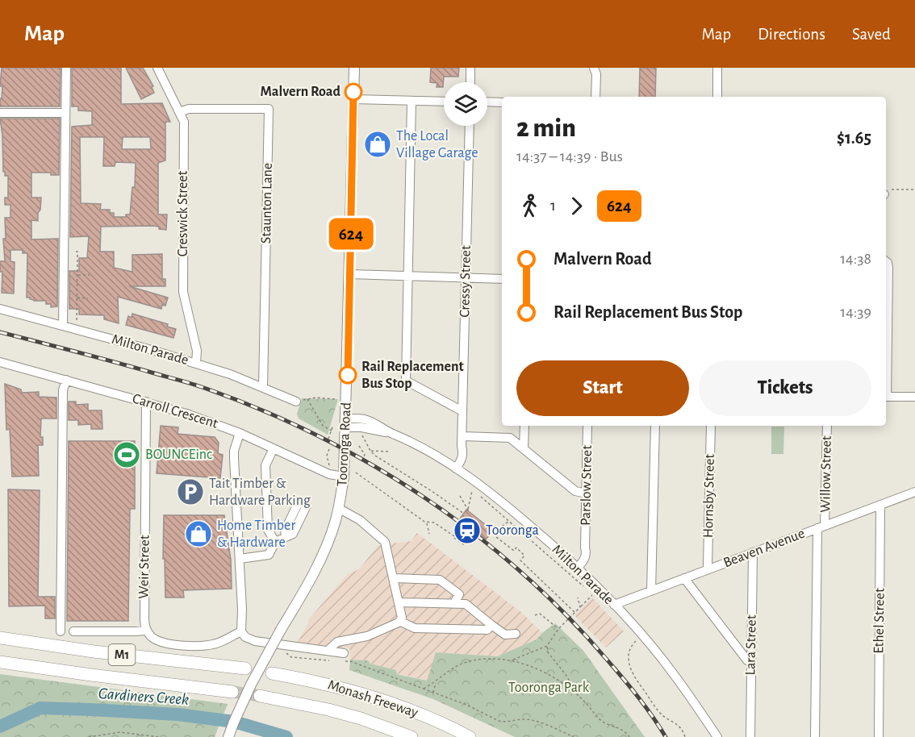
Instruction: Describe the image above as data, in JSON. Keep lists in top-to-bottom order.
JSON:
{
  "streets": {
    "highway": ["M1", "Monash Freeway"],
    "main road": ["Tooronga Road"],
    "street": [
      "Staunton Lane",
      "Creswick Street",
      "Cressy Street",
      "Milton Parade",
      "Carroll Crescent",
      "Willow Street",
      "Parslow Street",
      "Hornsby Street",
      "Beaven Avenue",
      "Weir Street",
      "Ethel Street",
      "Lara Street"
    ]
  },
  "crossings": [
    ["Staunton Lane", "Creswick Street"],
    ["Staunton Lane", "Milton Parade"],
    ["Creswick Street", "Milton Parade"],
    ["Cressy Street", "Milton Parade"],
    ["Milton Parade", "Tooronga Road"],
    ["Milton Parade", "Parslow Street"],
    ["Milton Parade", "Beaven Avenue"],
    ["Carroll Crescent", "Tooronga Road"],
    ["Carroll Crescent", "Weir Street"],
    ["Willow Street", "Beaven Avenue"],
    ["Hornsby Street", "Beaven Avenue"],
    ["Beaven Avenue", "Ethel Street"],
    ["Beaven Avenue", "Lara Street"]
  ],
  "water": ["Gardiners Creek"],
  "parks": ["Tooronga Park"],
  "places": {
    "other": ["Malvern Road", "Rail Replacement Bus Stop"],
    "shop": ["The Local Village Garage", "Home Timber & Hardware"],
    "sports": ["BOUNCEinc"],
    "parking": ["Tait Timber & Hardware Parking"],
    "station": ["Tooronga"]
  },
  "lines": ["bus line 624"],
  "page": {
    "header": "Map",
    "nav": ["Map", "Directions", "Saved"],
    "on_map": "624",
    "heading": ["2 min", "14:37 – 14:39 · Bus", "$1.65"],
    "legs": ["1", "624"],
    "list": [
      {
        "name": "Malvern Road",
        "value": "14:38"
      },
      {
        "name": "Rail Replacement Bus Stop",
        "value": "14:39"
      }
    ],
    "buttons": ["Start", "Tickets"]
  }
}
